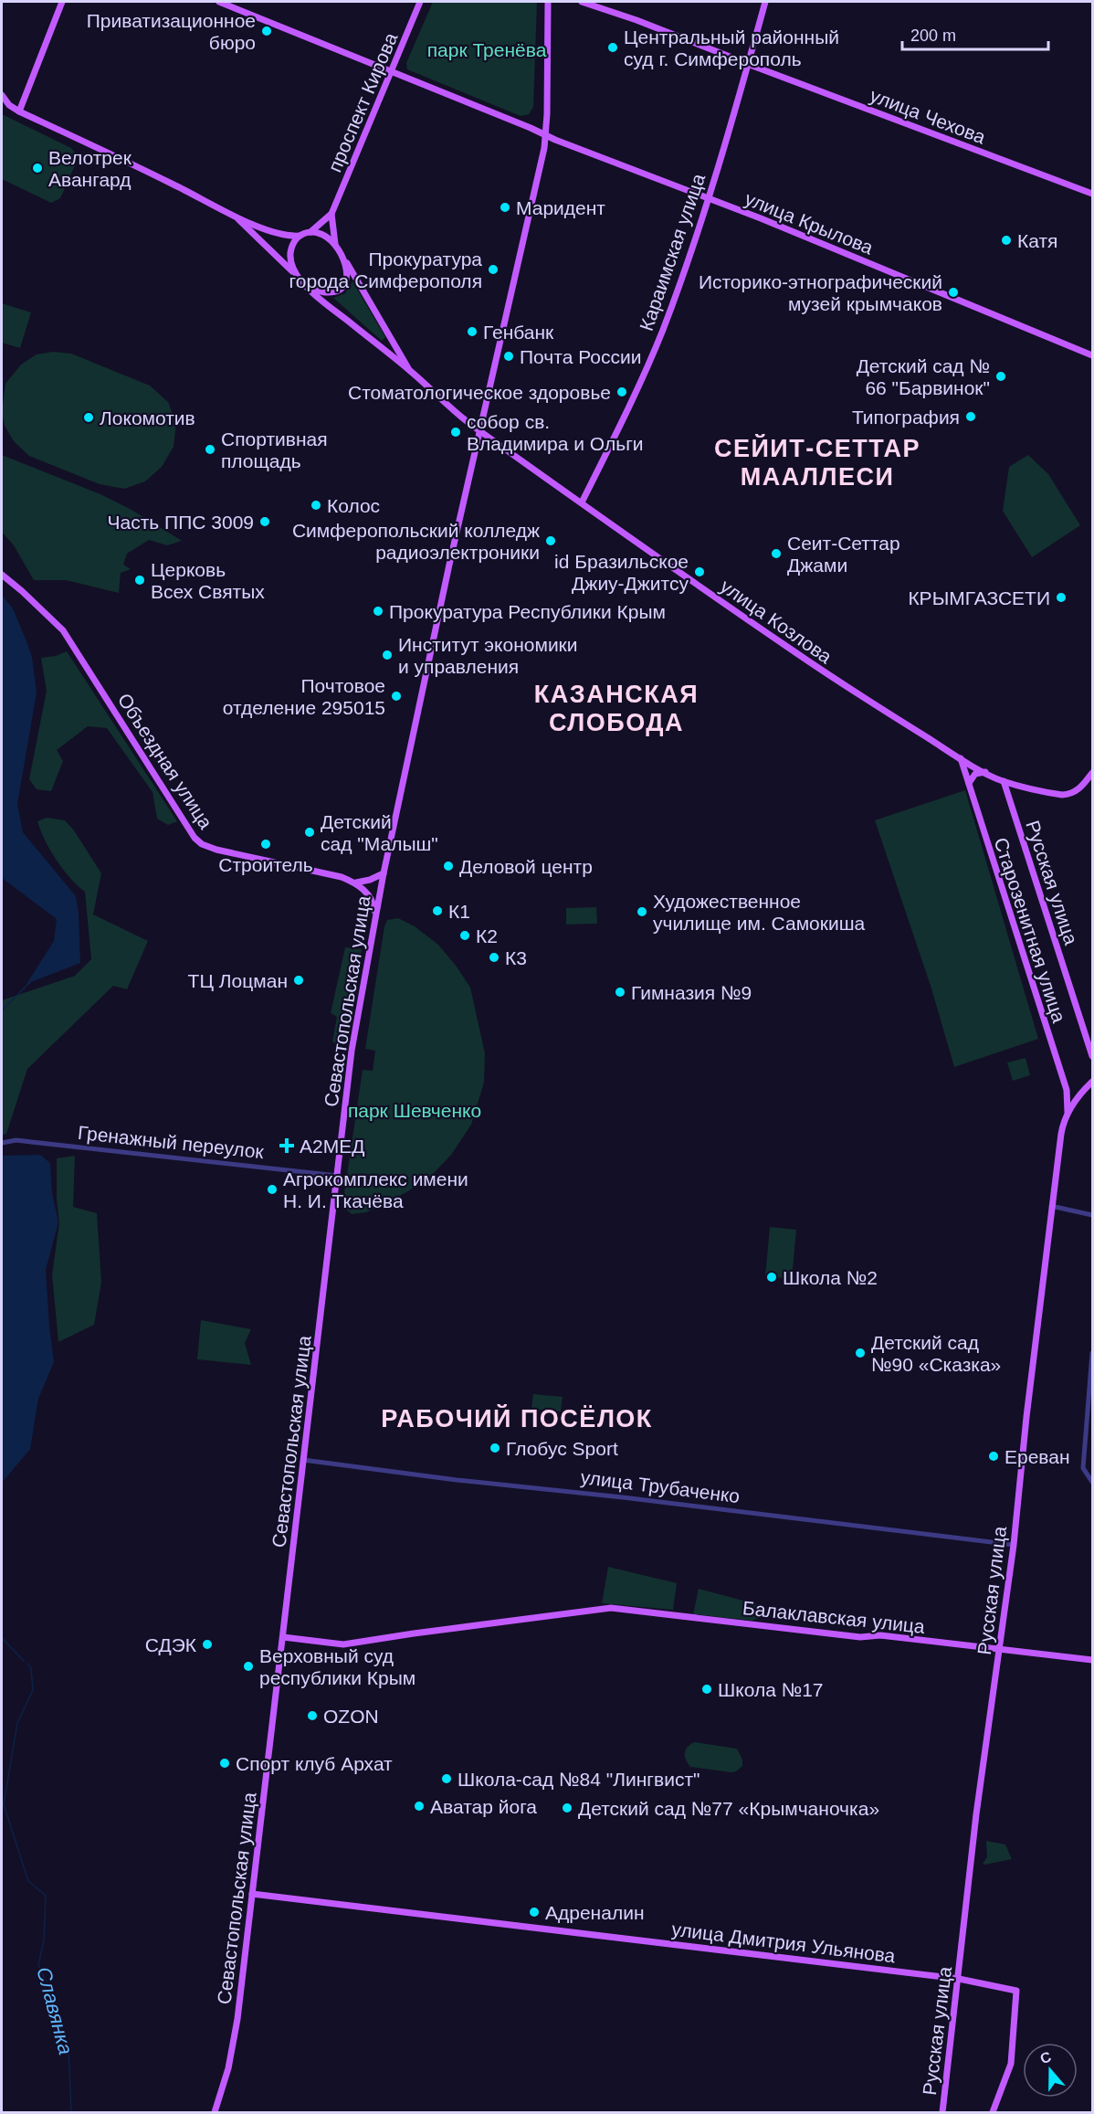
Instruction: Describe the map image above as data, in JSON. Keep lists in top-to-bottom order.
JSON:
{
  "streets": {
    "main road": [
      "проспект Кирова",
      "улица Чехова",
      "улица Крылова",
      "Караимская улица",
      "улица Козлова",
      "Объездная улица",
      "Русская улица",
      "Старозенитная улица",
      "Севастопольская улица",
      "Балаклавская улица",
      "улица Дмитрия Ульянова"
    ],
    "street": ["Гренажный переулок", "улица Трубаченко"]
  },
  "crossings": [
    ["проспект Кирова", "улица Крылова"],
    ["проспект Кирова", "улица Козлова"],
    ["улица Крылова", "Караимская улица"],
    ["улица Крылова", "Севастопольская улица"],
    ["Караимская улица", "улица Козлова"],
    ["улица Козлова", "Русская улица"],
    ["улица Козлова", "Старозенитная улица"],
    ["улица Козлова", "Севастопольская улица"],
    ["Русская улица", "Старозенитная улица"],
    ["Русская улица", "улица Трубаченко"],
    ["Русская улица", "Балаклавская улица"],
    ["Русская улица", "улица Дмитрия Ульянова"],
    ["Севастопольская улица", "Гренажный переулок"],
    ["Севастопольская улица", "улица Трубаченко"],
    ["Севастопольская улица", "Балаклавская улица"],
    ["Севастопольская улица", "улица Дмитрия Ульянова"]
  ],
  "districts": ["СЕЙИТ-СЕТТАР МААЛЛЕСИ", "КАЗАНСКАЯ СЛОБОДА", "РАБОЧИЙ ПОСЁЛОК"],
  "water": ["Славянка"],
  "parks": ["парк Тренёва", "парк Шевченко"],
  "places": {
    "other": [
      "Приватизационное бюро",
      "Центральный районный суд г. Симферополь",
      "Велотрек Авангард",
      "Маридент",
      "Катя",
      "Прокуратура города Симферополя",
      "Историко-этнографический музей крымчаков",
      "Генбанк",
      "Почта России",
      "Детский сад № 66 \"Барвинок\"",
      "Стоматологическое здоровье",
      "Типография",
      "Локомотив",
      "собор св. Владимира и Ольги",
      "Спортивная площадь",
      "Колос",
      "Часть ППС 3009",
      "Симферопольский колледж радиоэлектроники",
      "Сеит-Сеттар Джами",
      "id Бразильское Джиу-Джитсу",
      "Церковь Всех Святых",
      "КРЫМГАЗСЕТИ",
      "Прокуратура Республики Крым",
      "Институт экономики и управления",
      "Почтовое отделение 295015",
      "Детский сад \"Малыш\"",
      "Строитель",
      "Деловой центр",
      "К1",
      "Художественное училище им. Самокиша",
      "К2",
      "К3",
      "ТЦ Лоцман",
      "Гимназия №9",
      "Агрокомплекс имени Н. И. Ткачёва",
      "Школа №2",
      "Детский сад №90 «Сказка»",
      "Глобус Sport",
      "Ереван",
      "СДЭК",
      "Верховный суд республики Крым",
      "Школа №17",
      "OZON",
      "Спорт клуб Архат",
      "Школа-сад №84 \"Лингвист\"",
      "Аватар йога",
      "Детский сад №77 «Крымчаночка»",
      "Адреналин"
    ],
    "health": ["А2МЕД"]
  },
  "scale_bar": "200 m",
  "north": "top"
}
